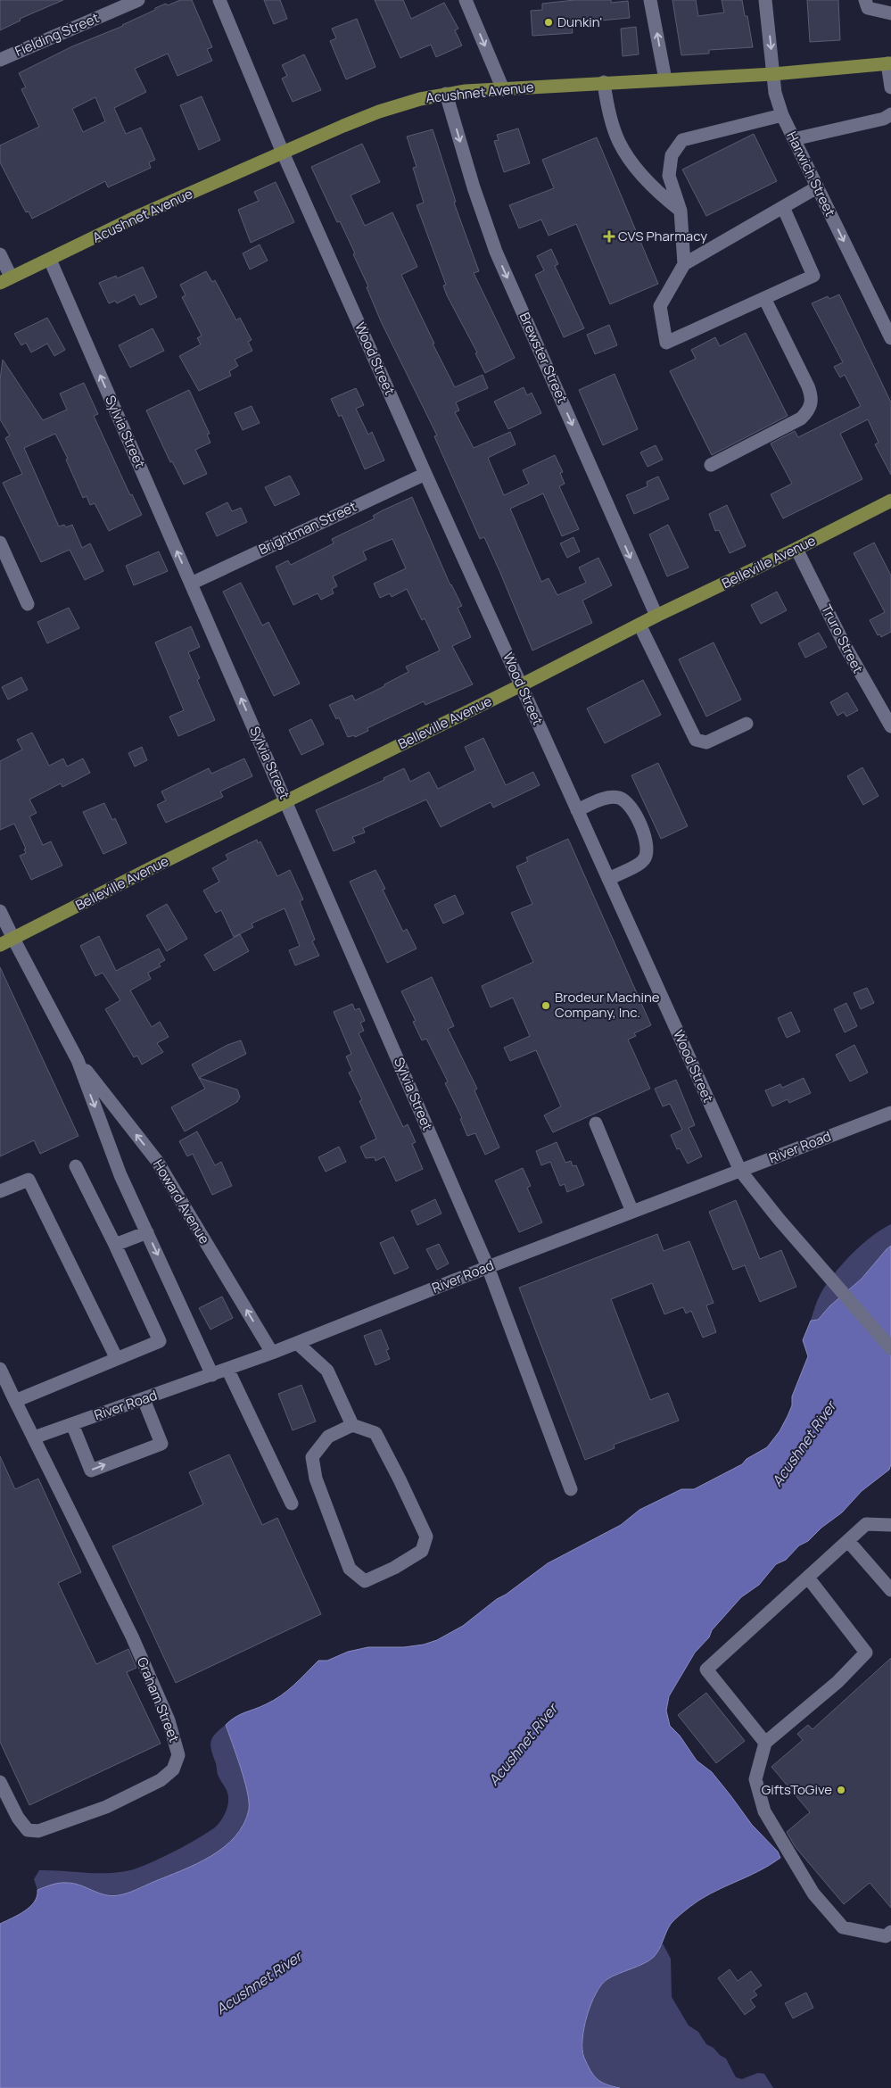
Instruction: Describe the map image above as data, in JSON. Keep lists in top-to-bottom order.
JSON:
{
  "streets": {
    "main road": ["Acushnet Avenue", "Belleville Avenue"],
    "street": [
      "Fielding Street",
      "Harwich Street",
      "Brewster Street",
      "Wood Street",
      "Sylvia Street",
      "Brightman Street",
      "Truro Street",
      "River Road",
      "Howard Avenue",
      "Graham Street"
    ]
  },
  "crossings": [
    ["Acushnet Avenue", "Harwich Street"],
    ["Acushnet Avenue", "Brewster Street"],
    ["Acushnet Avenue", "Wood Street"],
    ["Acushnet Avenue", "Sylvia Street"],
    ["Brewster Street", "Belleville Avenue"],
    ["Wood Street", "Brightman Street"],
    ["Wood Street", "Belleville Avenue"],
    ["Wood Street", "River Road"],
    ["Sylvia Street", "Brightman Street"],
    ["Sylvia Street", "Belleville Avenue"],
    ["Sylvia Street", "River Road"],
    ["Belleville Avenue", "Truro Street"],
    ["Belleville Avenue", "Howard Avenue"],
    ["River Road", "Howard Avenue"],
    ["River Road", "Graham Street"]
  ],
  "one_way": ["Brewster Street", "Sylvia Street"],
  "water": ["Acushnet River"],
  "places": {
    "other": ["Dunkin'", "Brodeur Machine Company, Inc.", "GiftsToGive"],
    "health": ["CVS Pharmacy"]
  }
}
